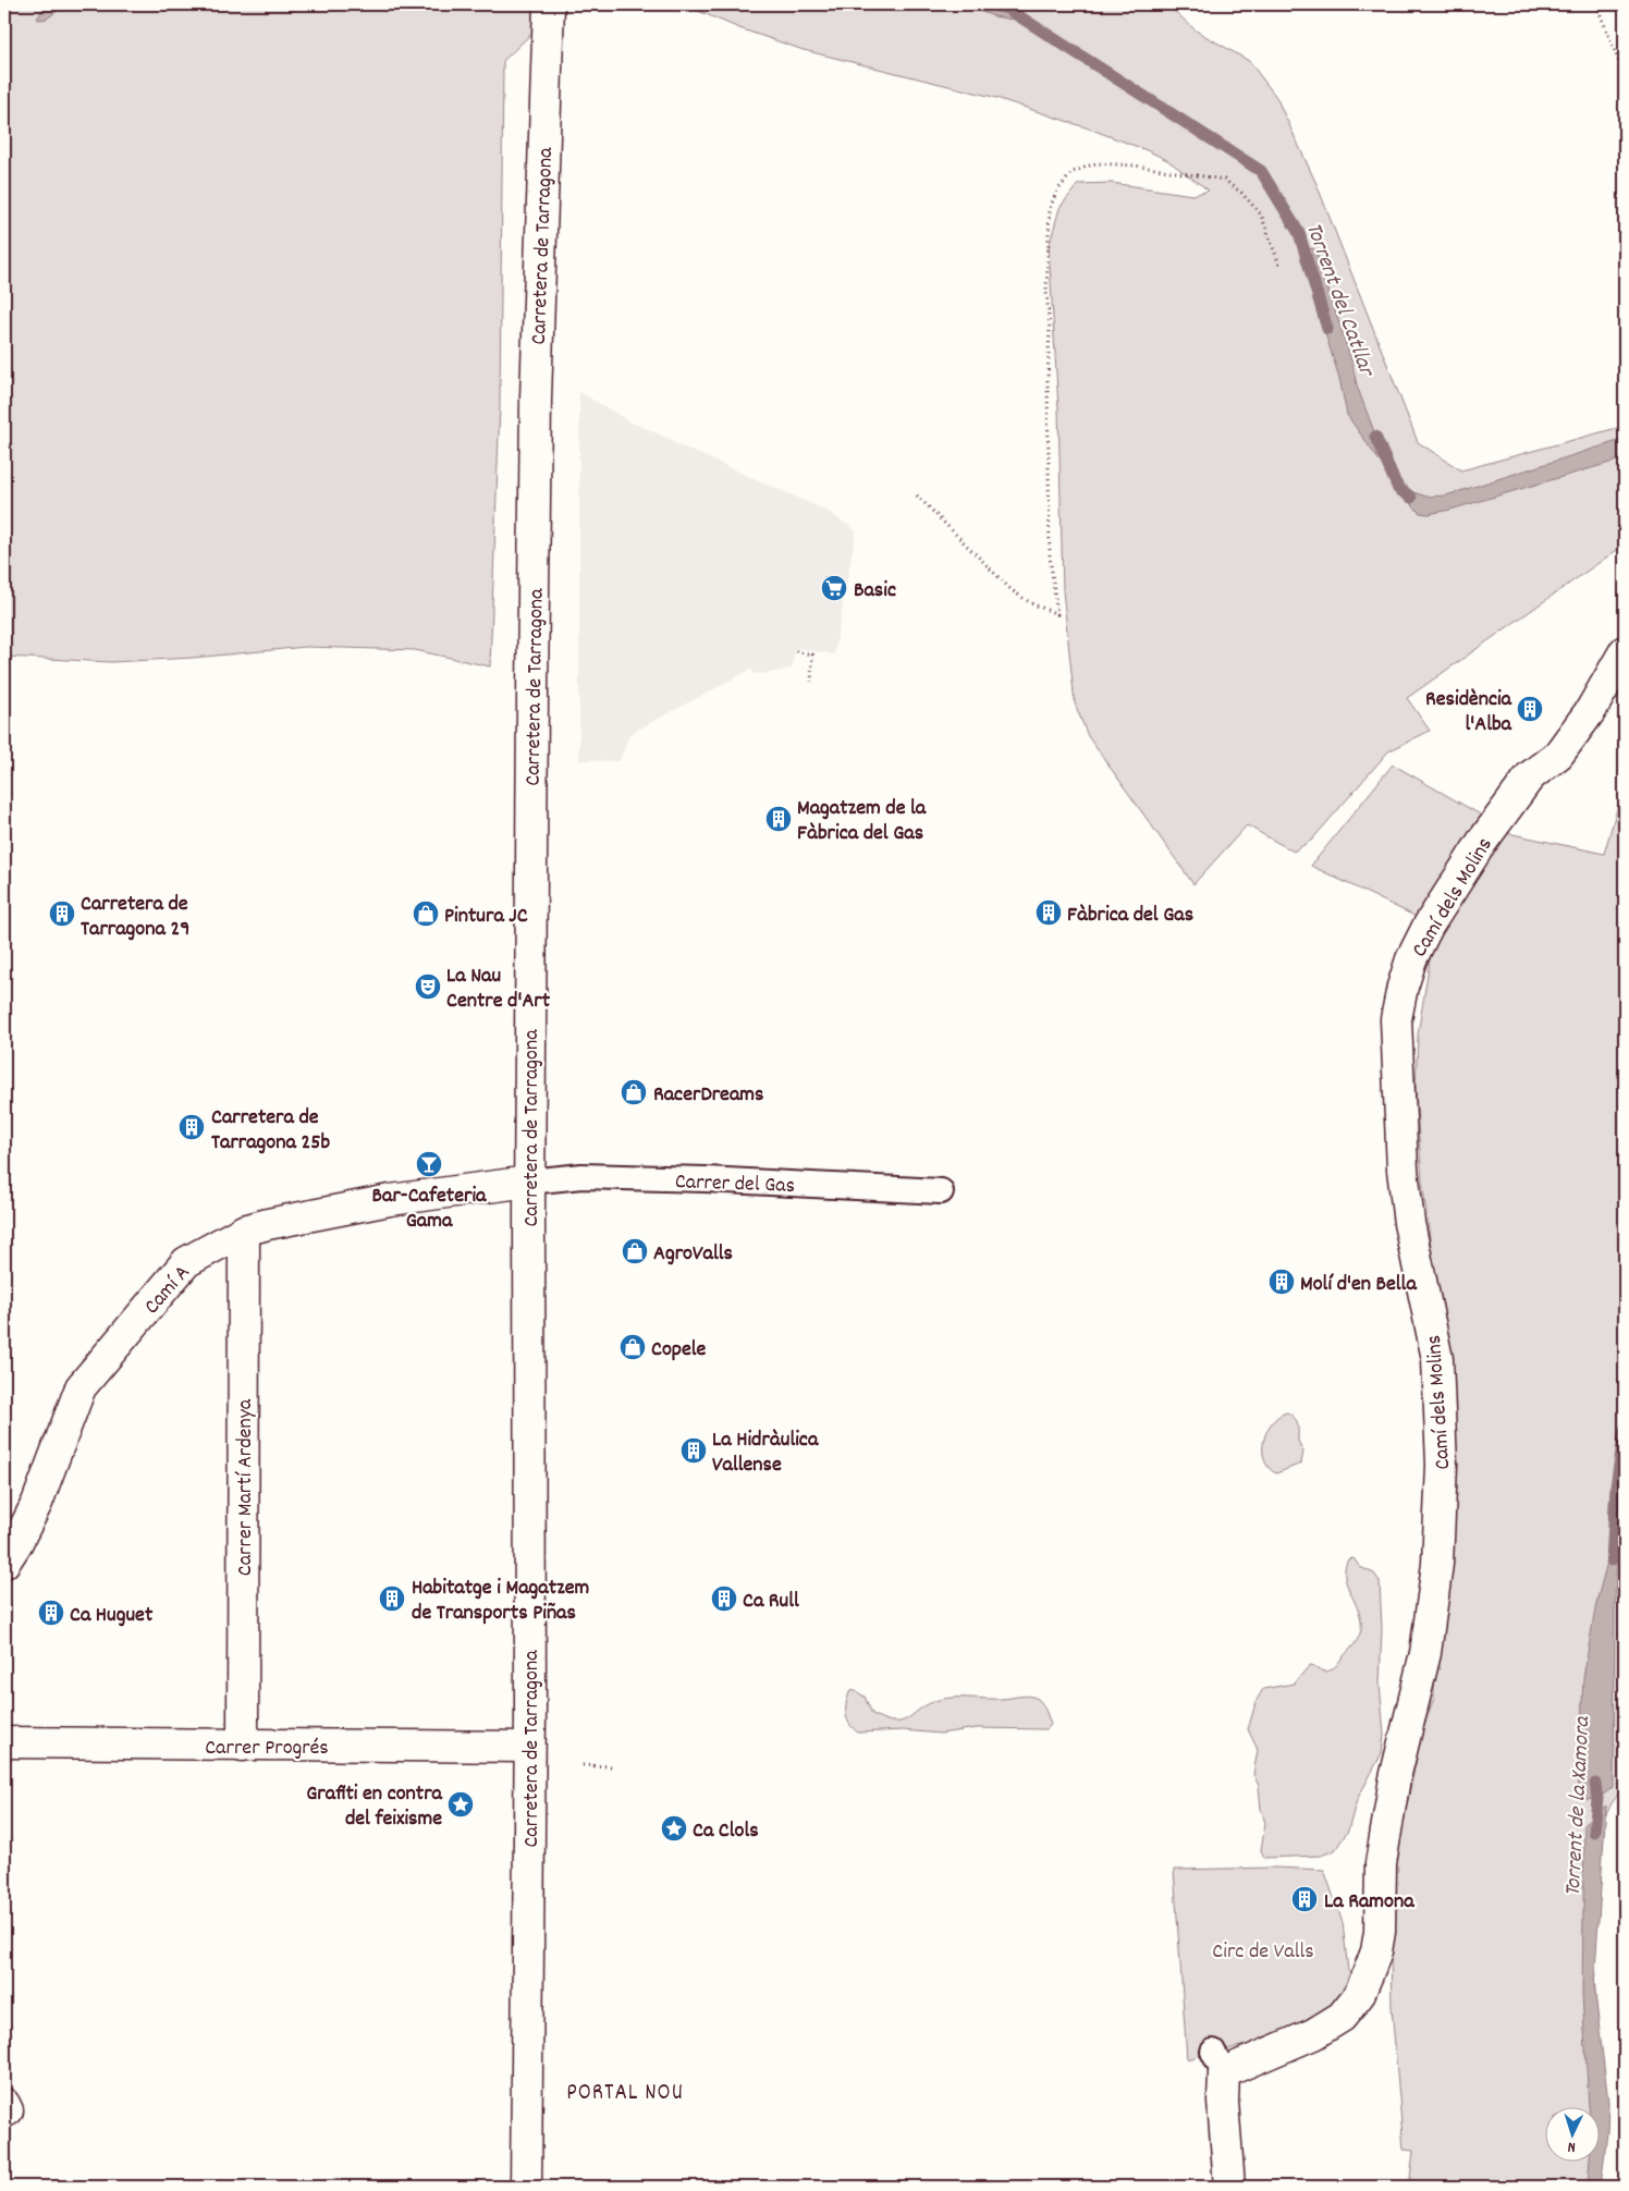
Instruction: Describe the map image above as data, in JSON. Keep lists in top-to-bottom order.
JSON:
{
  "streets": {
    "street": [
      "Carretera de Tarragona",
      "Camí dels Molins",
      "Camí A",
      "Carrer Martí Ardenya",
      "Carrer Progrés"
    ],
    "lane": ["Carrer del Gas"]
  },
  "crossings": [
    ["Carretera de Tarragona", "Carrer del Gas"],
    ["Carretera de Tarragona", "Camí A"],
    ["Carretera de Tarragona", "Carrer Progrés"],
    ["Carrer del Gas", "Camí A"],
    ["Camí A", "Carrer Martí Ardenya"],
    ["Carrer Martí Ardenya", "Carrer Progrés"]
  ],
  "districts": ["PORTAL NOU"],
  "water": ["Torrent del Catllar", "Torrent de la Xamora"],
  "parks": ["Circ de Valls"],
  "places": {
    "supermarket": ["Basic"],
    "building": [
      "Residència l'Alba",
      "Magatzem de la Fàbrica del Gas",
      "Fàbrica del Gas",
      "Carretera de Tarragona 29",
      "Carretera de Tarragona 25b",
      "Molí d'en Bella",
      "La Hidràulica Vallense",
      "Habitatge i Magatzem de Transports Piñas",
      "Ca Rull",
      "Ca Huguet",
      "La Ramona"
    ],
    "shop": [
      "Pintura JC",
      "RacerDreams",
      "AgroValls",
      "Copele"
    ],
    "theatre": ["La Nau Centre d'Art"],
    "bar": ["Bar-Cafeteria Gama"],
    "place": ["Grafiti en contra del feixisme", "Ca Clols"]
  },
  "north": "bottom"
}
